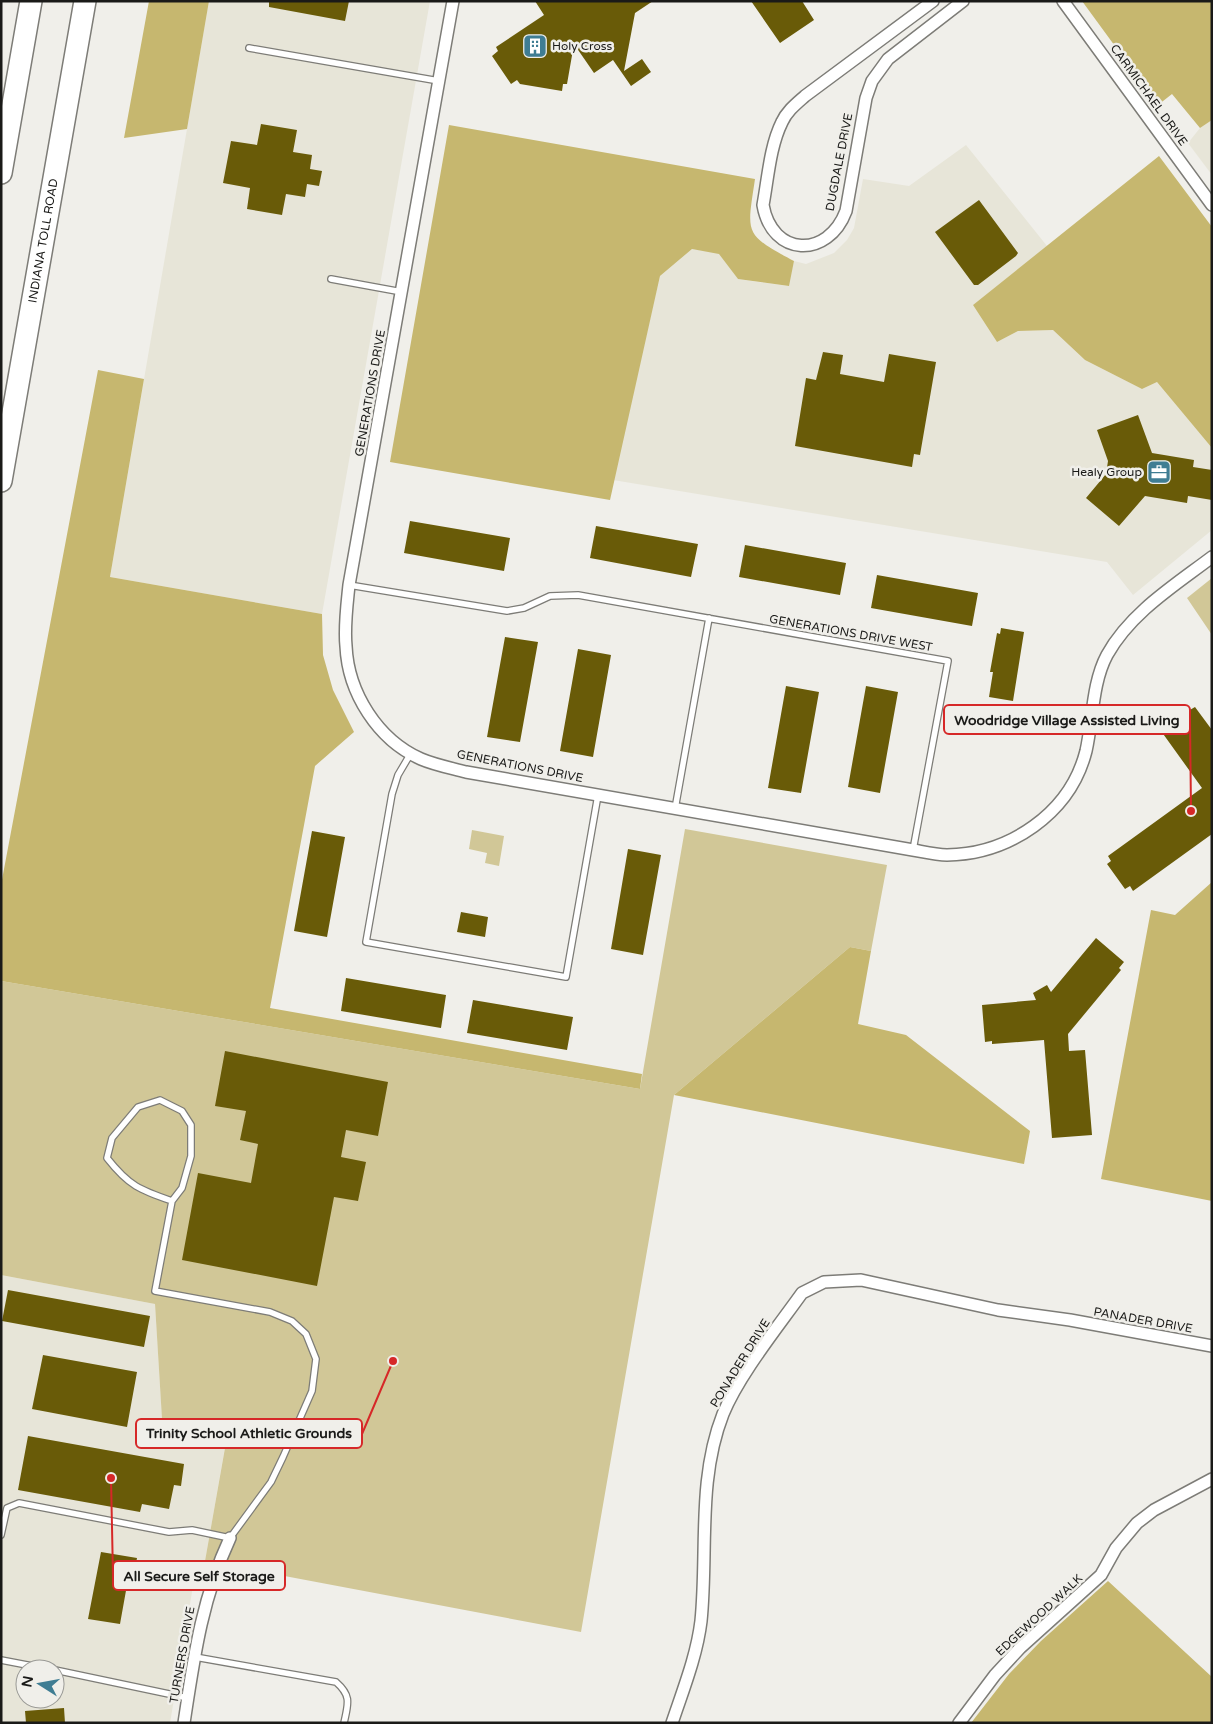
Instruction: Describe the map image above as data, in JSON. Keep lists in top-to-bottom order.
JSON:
{
  "streets": {
    "highway": ["INDIANA TOLL ROAD"],
    "street": [
      "CARMICHAEL DRIVE",
      "DUGDALE DRIVE",
      "GENERATIONS DRIVE",
      "PANADER DRIVE",
      "PONADER DRIVE",
      "EDGEWOOD WALK",
      "TURNERS DRIVE"
    ],
    "lane": ["GENERATIONS DRIVE WEST"]
  },
  "crossings": [
    ["GENERATIONS DRIVE", "GENERATIONS DRIVE WEST"],
    ["PANADER DRIVE", "PONADER DRIVE"]
  ],
  "places": {
    "building": ["Holy Cross"],
    "office": ["Healy Group"],
    "other": ["Woodridge Village Assisted Living", "Trinity School Athletic Grounds", "All Secure Self Storage"]
  },
  "north": "left"
}
